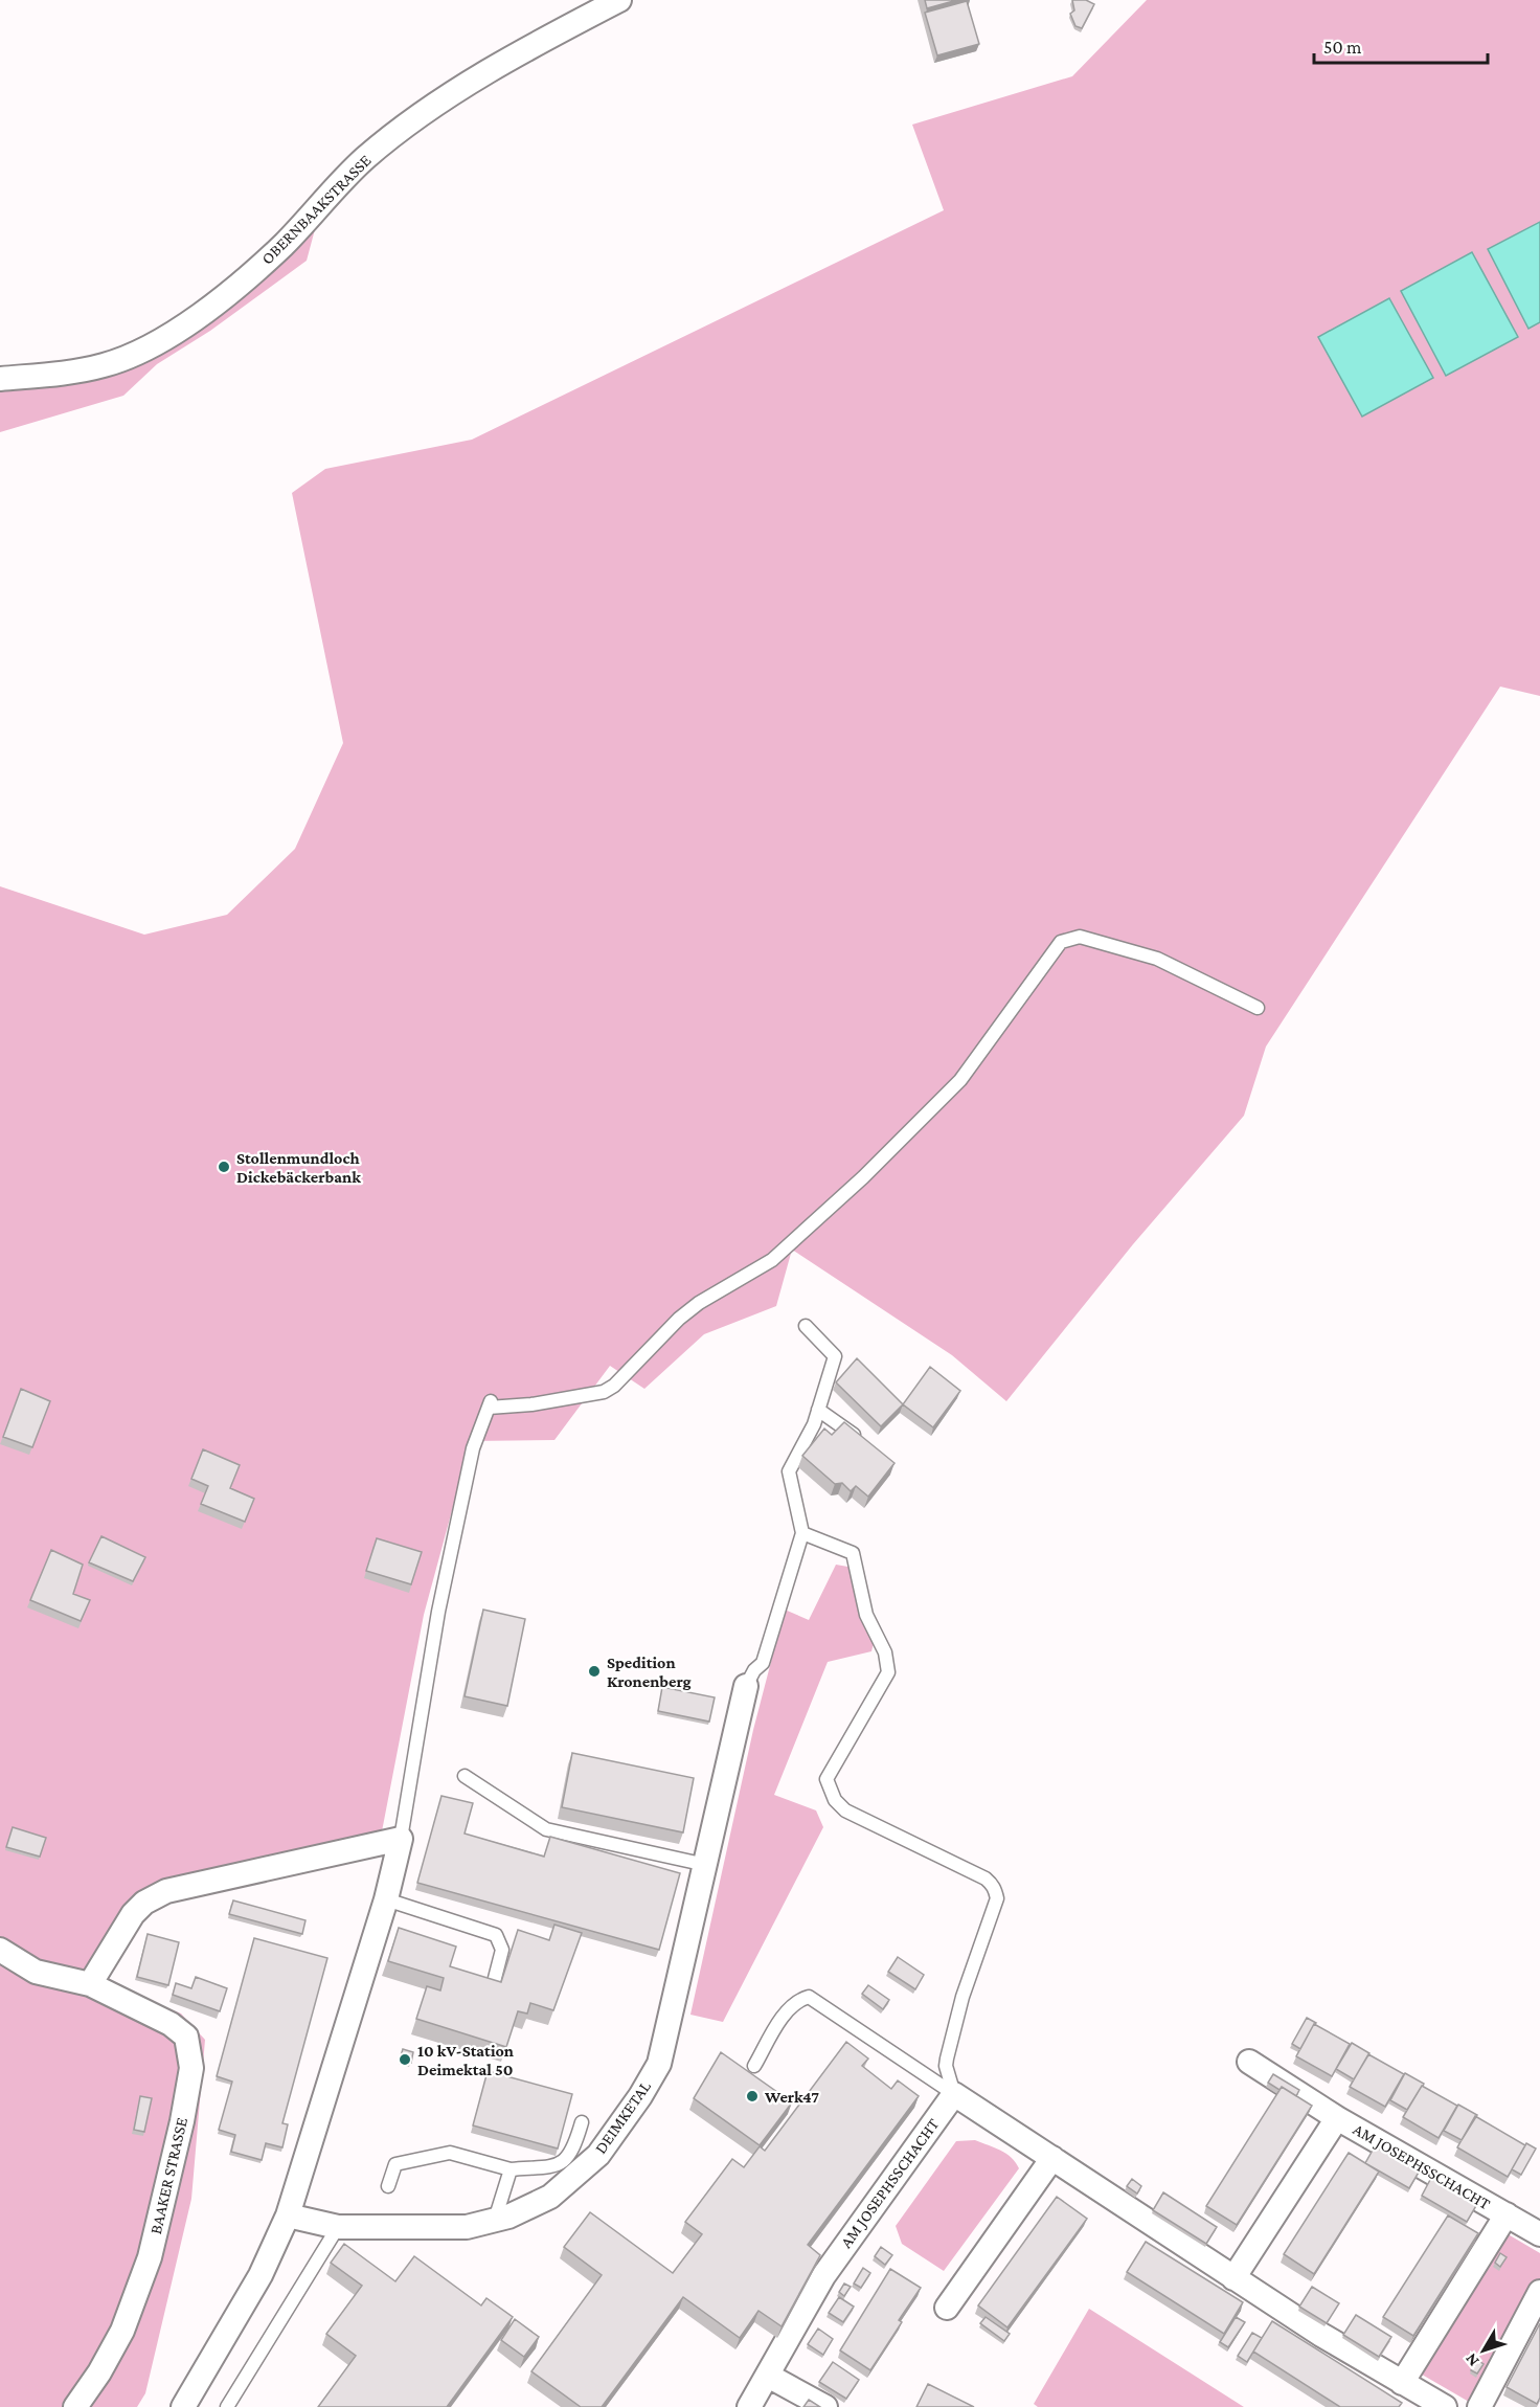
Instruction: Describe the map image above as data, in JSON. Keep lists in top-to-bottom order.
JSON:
{
  "streets": {
    "street": [
      "OBERNBAAKSTRASSE",
      "DEIMKETAL",
      "AM JOSEPHSSCHACHT",
      "BAAKER STRASSE"
    ]
  },
  "places": [
    "Stollenmundloch Dickebäckerbank",
    "Spedition Kronenberg",
    "10 kV-Station Deimektal 50",
    "Werk47"
  ],
  "scale_bar": "50 m",
  "north": "bottom left"
}
